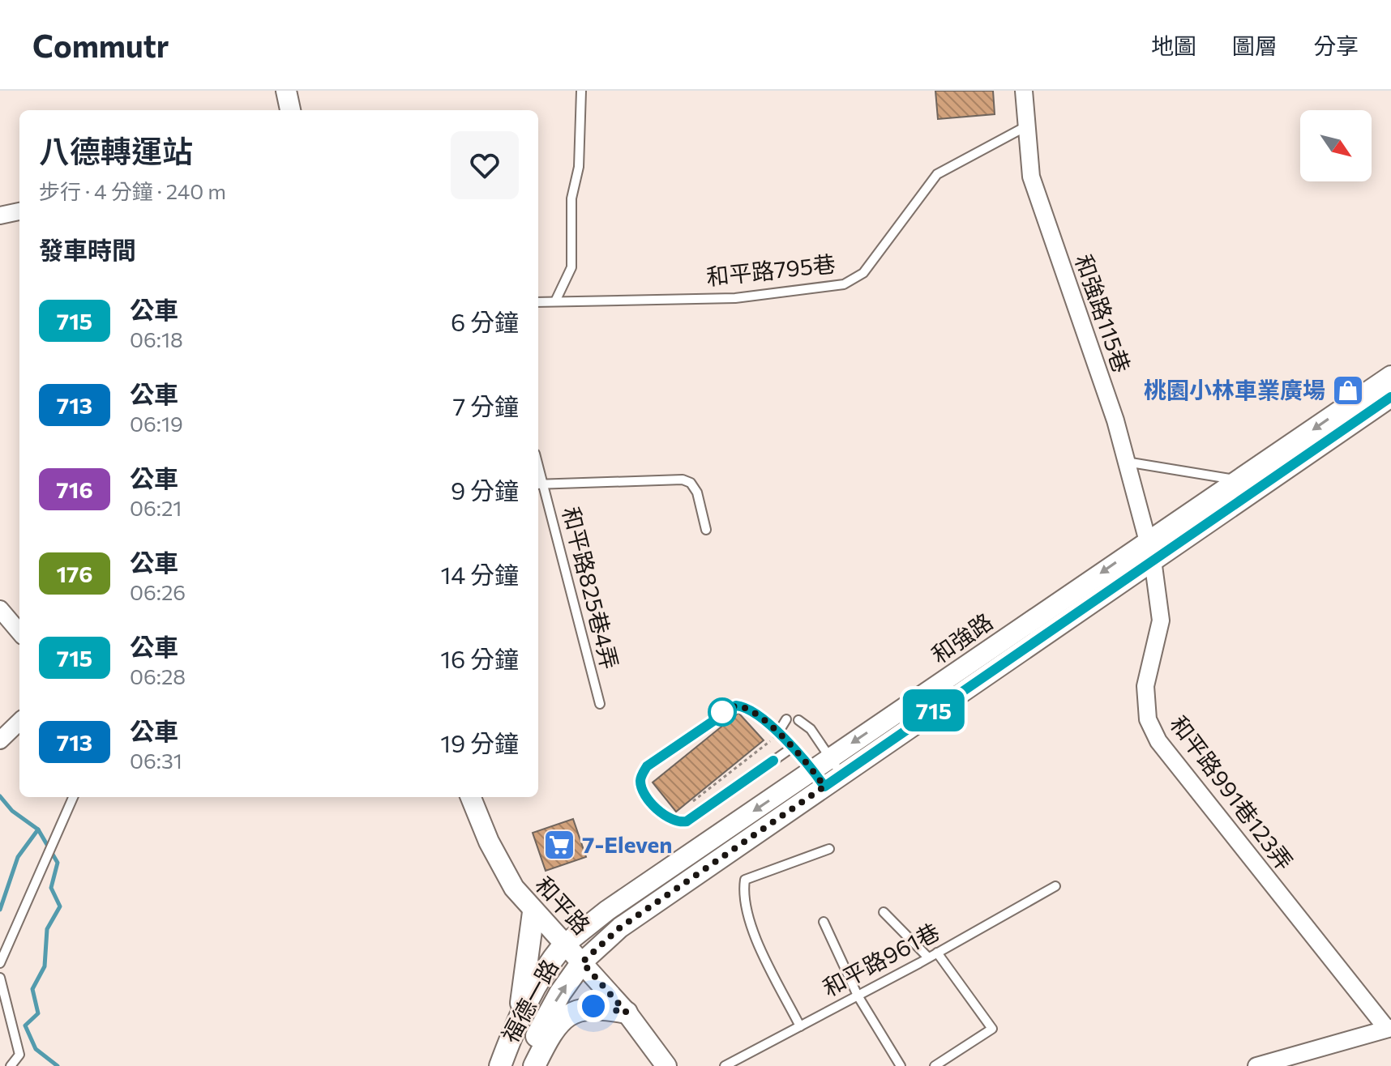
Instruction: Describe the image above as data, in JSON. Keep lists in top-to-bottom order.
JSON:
{
  "streets": {
    "main road": ["福德一路"],
    "street": [
      "和強路115巷",
      "和強路",
      "和平路991巷123弄",
      "和平路"
    ],
    "lane": ["和平路795巷", "和平路825巷4弄", "和平路961巷"]
  },
  "crossings": [
    ["和平路795巷", "和強路115巷"],
    ["和強路115巷", "和強路"],
    ["和強路115巷", "和平路991巷123弄"],
    ["和強路", "和平路991巷123弄"],
    ["和強路", "和平路"],
    ["和強路", "福德一路"],
    ["和平路", "福德一路"]
  ],
  "places": {
    "shop": ["桃園小林車業廣場"],
    "supermarket": ["7-Eleven"]
  },
  "lines": ["bus line 715"],
  "north": "bottom right",
  "page": {
    "header": "Commutr",
    "nav": ["地圖", "圖層", "分享"],
    "on_map": "715",
    "heading": [
      ["八德轉運站", "步行 · 4 分鐘 · 240 m"],
      "發車時間"
    ],
    "list": [
      {
        "mark": "715",
        "name": "公車",
        "note": "06:18",
        "value": "6 分鐘"
      },
      {
        "mark": "713",
        "name": "公車",
        "note": "06:19",
        "value": "7 分鐘"
      },
      {
        "mark": "716",
        "name": "公車",
        "note": "06:21",
        "value": "9 分鐘"
      },
      {
        "mark": "176",
        "name": "公車",
        "note": "06:26",
        "value": "14 分鐘"
      },
      {
        "mark": "715",
        "name": "公車",
        "note": "06:28",
        "value": "16 分鐘"
      },
      {
        "mark": "713",
        "name": "公車",
        "note": "06:31",
        "value": "19 分鐘"
      }
    ]
  }
}
